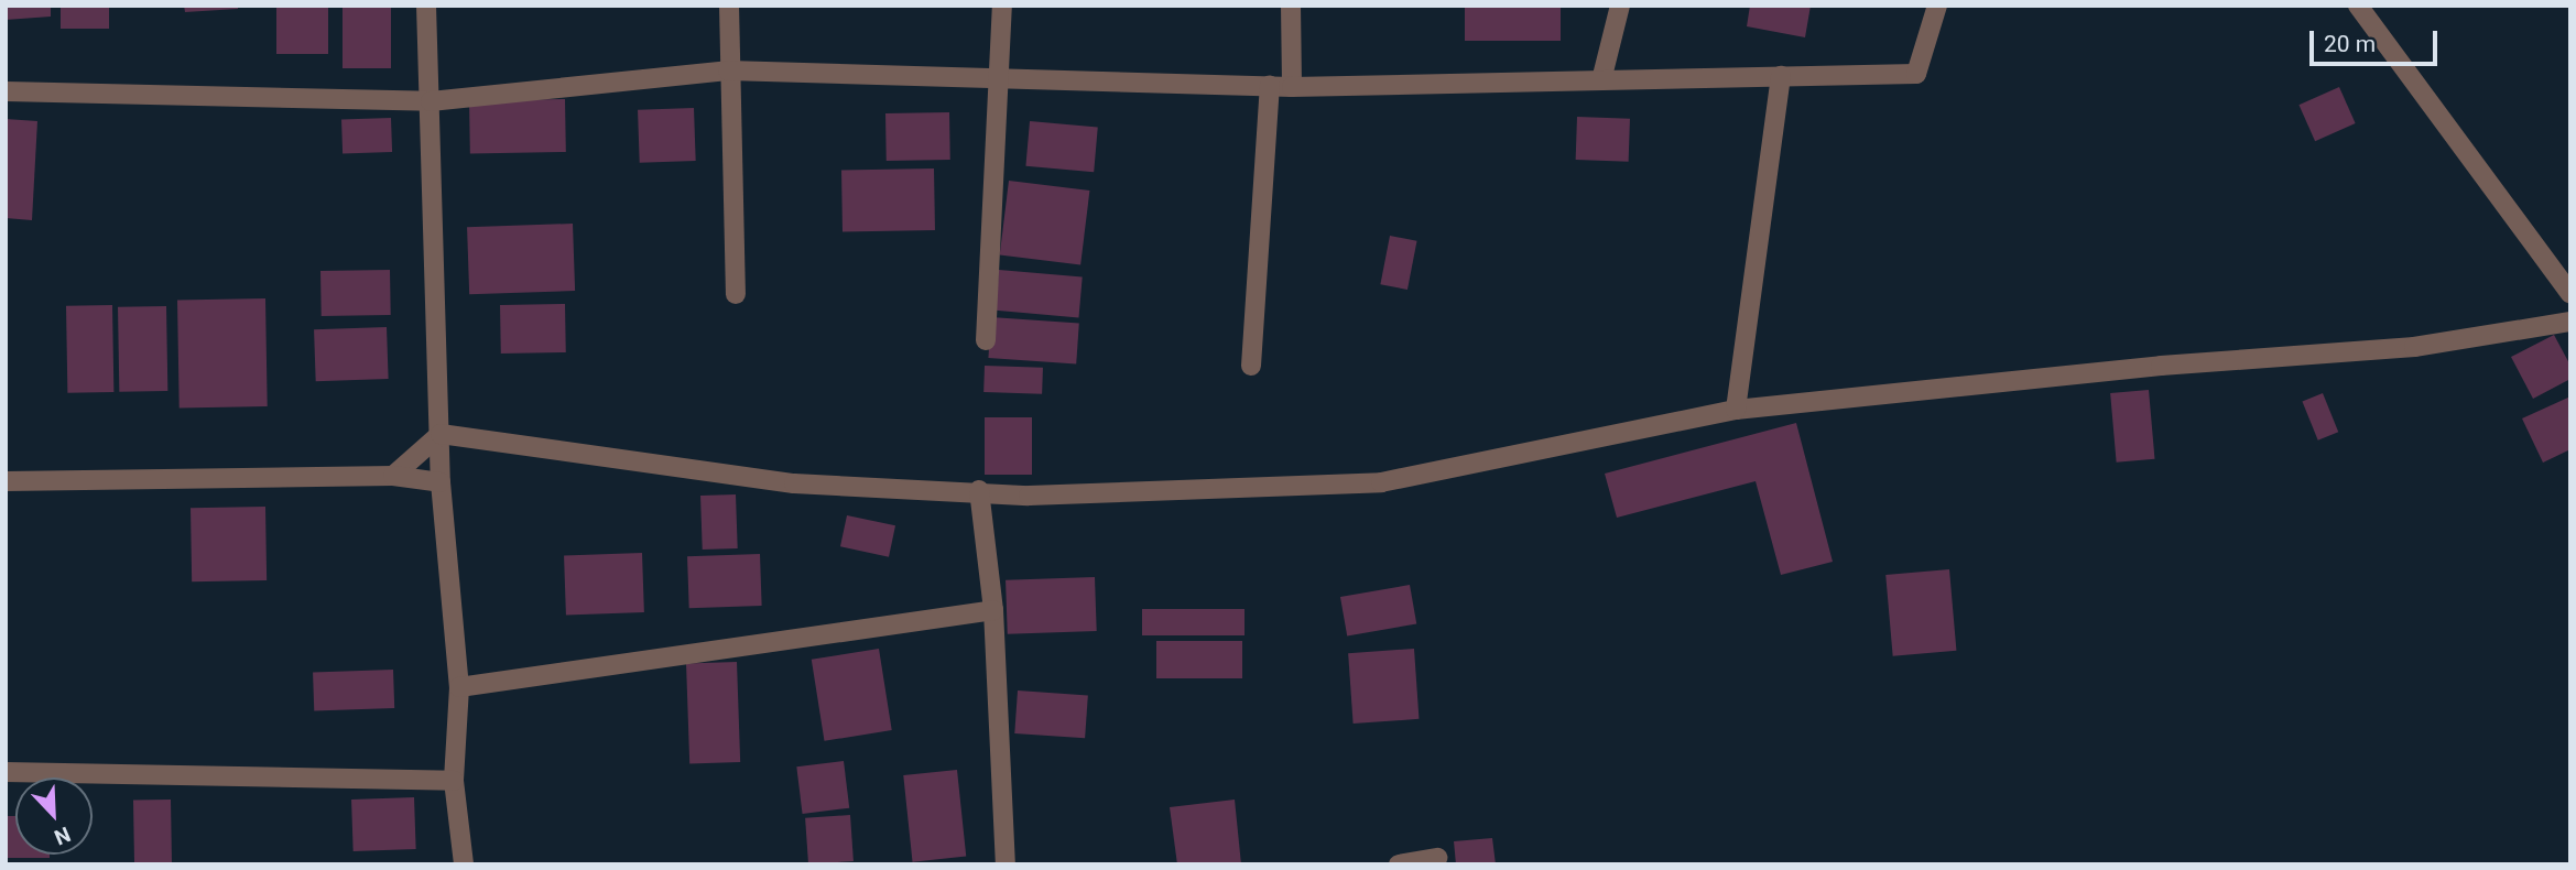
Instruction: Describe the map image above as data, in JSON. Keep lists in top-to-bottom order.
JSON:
{
  "scale_bar": "20 m",
  "north": "bottom right"
}
